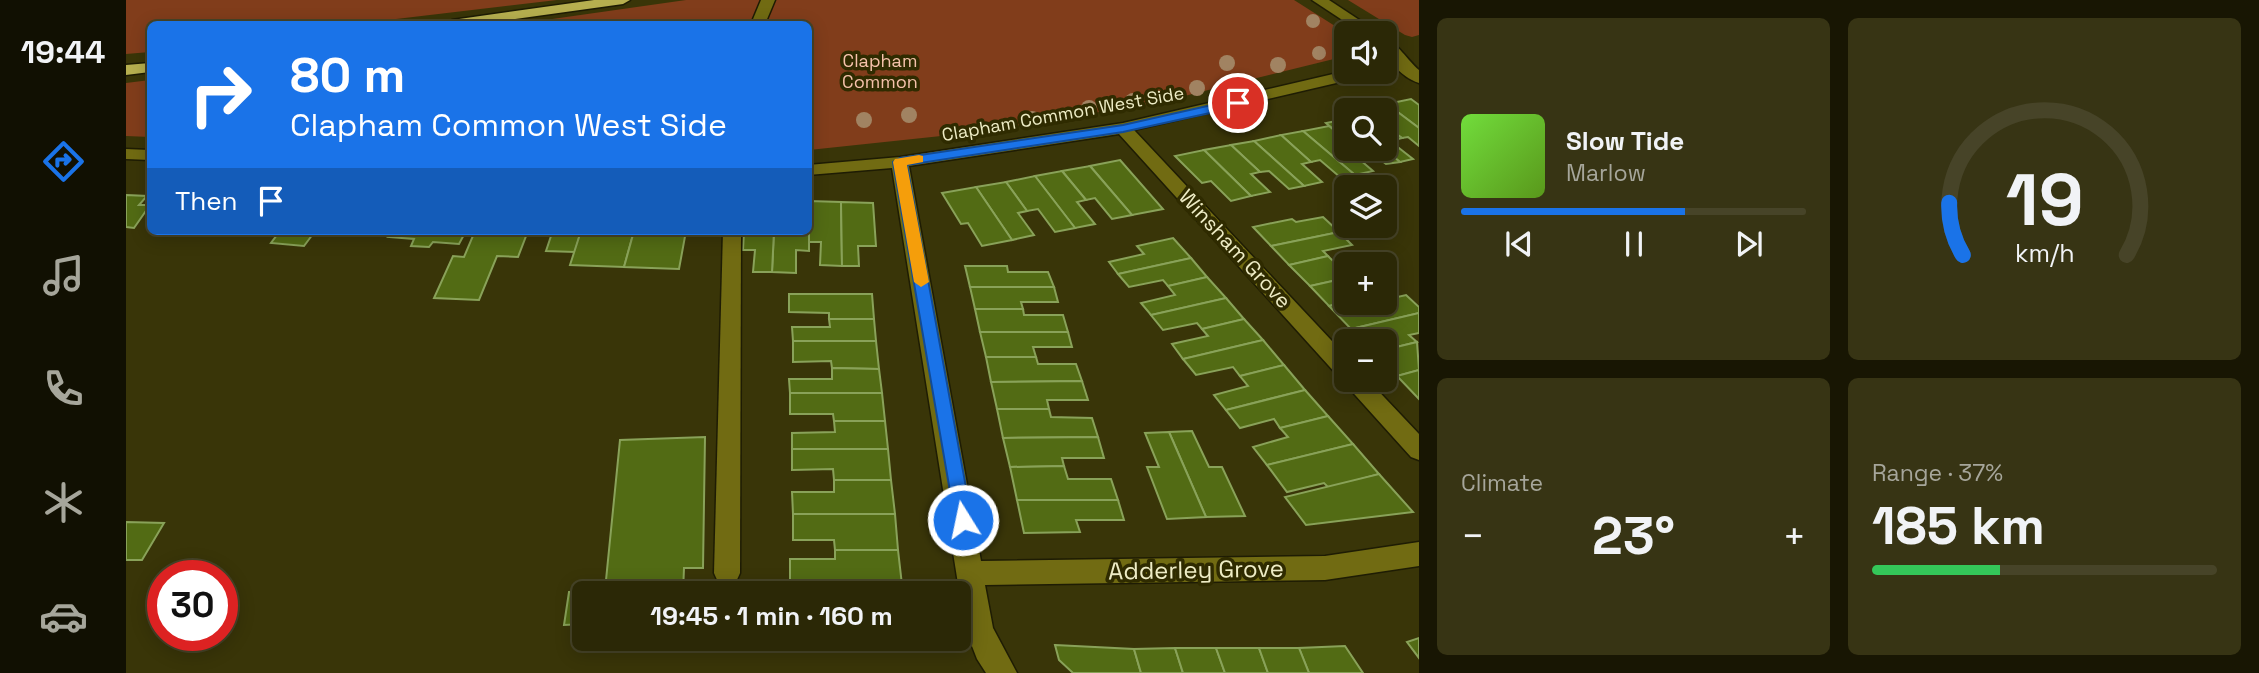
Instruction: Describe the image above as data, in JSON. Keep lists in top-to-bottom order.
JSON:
{
  "streets": {
    "street": ["Clapham Common West Side", "Winsham Grove", "Adderley Grove"]
  },
  "crossings": [
    ["Clapham Common West Side", "Winsham Grove"]
  ],
  "parks": ["Clapham Common"],
  "page": {
    "tabs": "19:44",
    "map_buttons": ["+", "−"],
    "turn": ["80 m", "Clapham Common West Side"],
    "song": ["Slow Tide", "Marlow"],
    "then": "Then",
    "tile": [
      "Climate",
      ["Range · 37%", "185 km"]
    ],
    "heat": ["−", "23°", "+"],
    "limit": "30",
    "trip": "19:45 · 1 min · 160 m",
    "gauge": ["19", "km/h"]
  }
}
